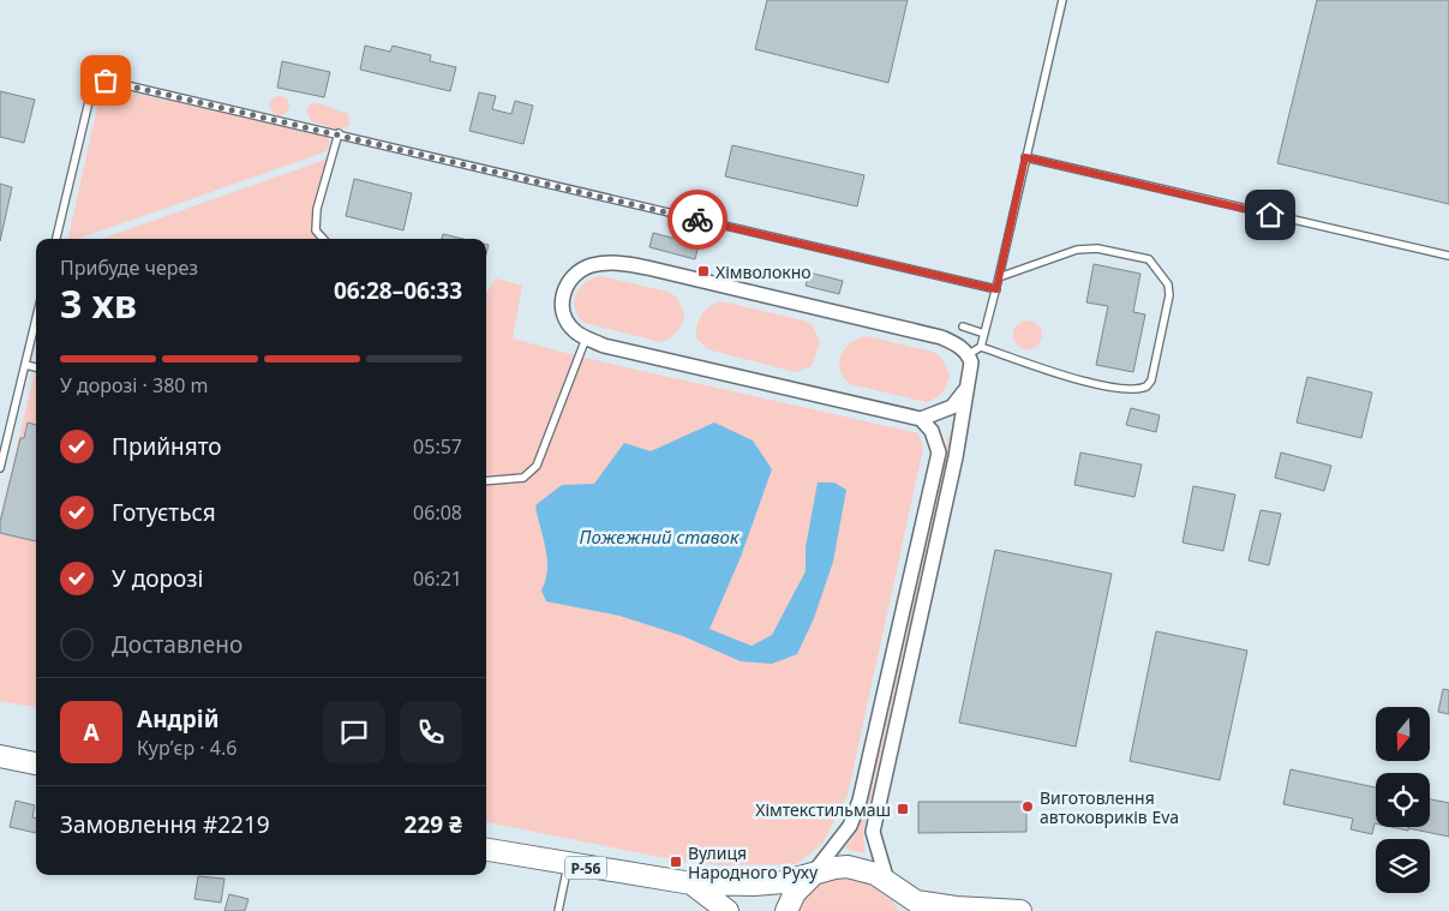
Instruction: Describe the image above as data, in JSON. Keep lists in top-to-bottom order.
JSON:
{
  "streets": {
    "main road": ["Р-56"]
  },
  "water": ["Пожежний ставок"],
  "places": {
    "transit": ["Хімволокно", "Хімтекстильмаш", "Вулиця Народного Руху"],
    "other": ["Виготовлення автоковриків Eva"]
  },
  "north": "bottom",
  "page": {
    "heading": ["3 хв", "Прибуде через", "06:28–06:33"],
    "panel": [
      "Андрій",
      "Кур’єр · 4.6",
      "Замовлення #2219",
      "229 ₴"
    ],
    "bar": "У дорозі · 380 m",
    "list": [
      ["Прийнято", "05:57"],
      ["Готується", "06:08"],
      ["У дорозі", "06:21"],
      "Доставлено"
    ],
    "round": "А"
  }
}
